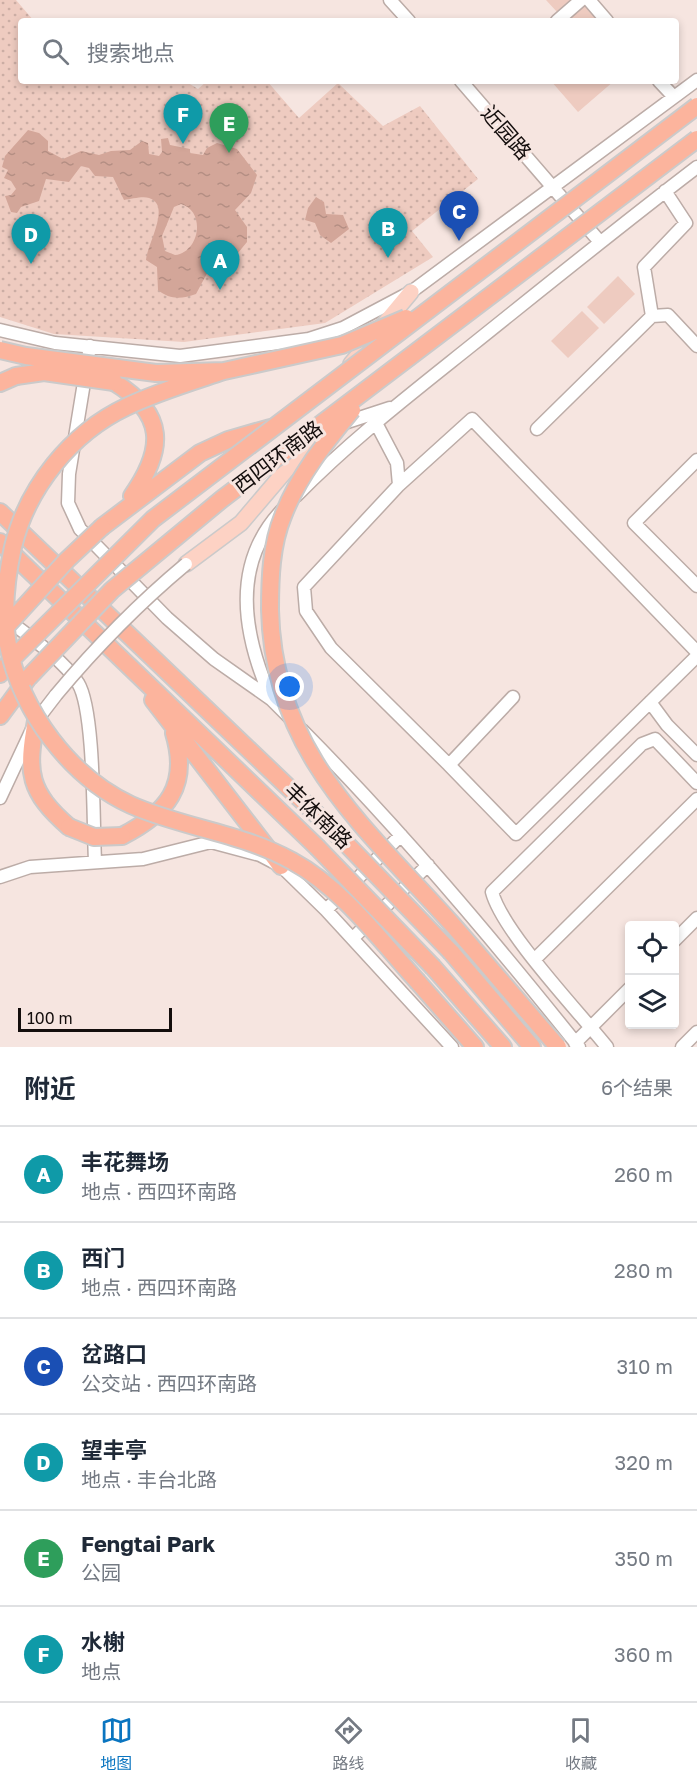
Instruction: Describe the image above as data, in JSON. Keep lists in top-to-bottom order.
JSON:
{
  "streets": {
    "highway": ["西四环南路", "丰体南路"],
    "street": ["近园路"]
  },
  "crossings": [
    ["近园路", "西四环南路"]
  ],
  "scale_bar": "100 m",
  "page": {
    "search": "搜索地点",
    "pins": [
      "F",
      "E",
      "C",
      "B",
      "D",
      "A"
    ],
    "scale": "100 m",
    "heading": ["附近", "6个结果"],
    "list": [
      {
        "mark": "A",
        "name": "丰花舞场",
        "note": "地点 · 西四环南路",
        "value": "260 m"
      },
      {
        "mark": "B",
        "name": "西门",
        "note": "地点 · 西四环南路",
        "value": "280 m"
      },
      {
        "mark": "C",
        "name": "岔路口",
        "note": "公交站 · 西四环南路",
        "value": "310 m"
      },
      {
        "mark": "D",
        "name": "望丰亭",
        "note": "地点 · 丰台北路",
        "value": "320 m"
      },
      {
        "mark": "E",
        "name": "Fengtai Park",
        "note": "公园",
        "value": "350 m"
      },
      {
        "mark": "F",
        "name": "水榭",
        "note": "地点",
        "value": "360 m"
      }
    ],
    "nav": ["地图", "路线", "收藏"]
  }
}
